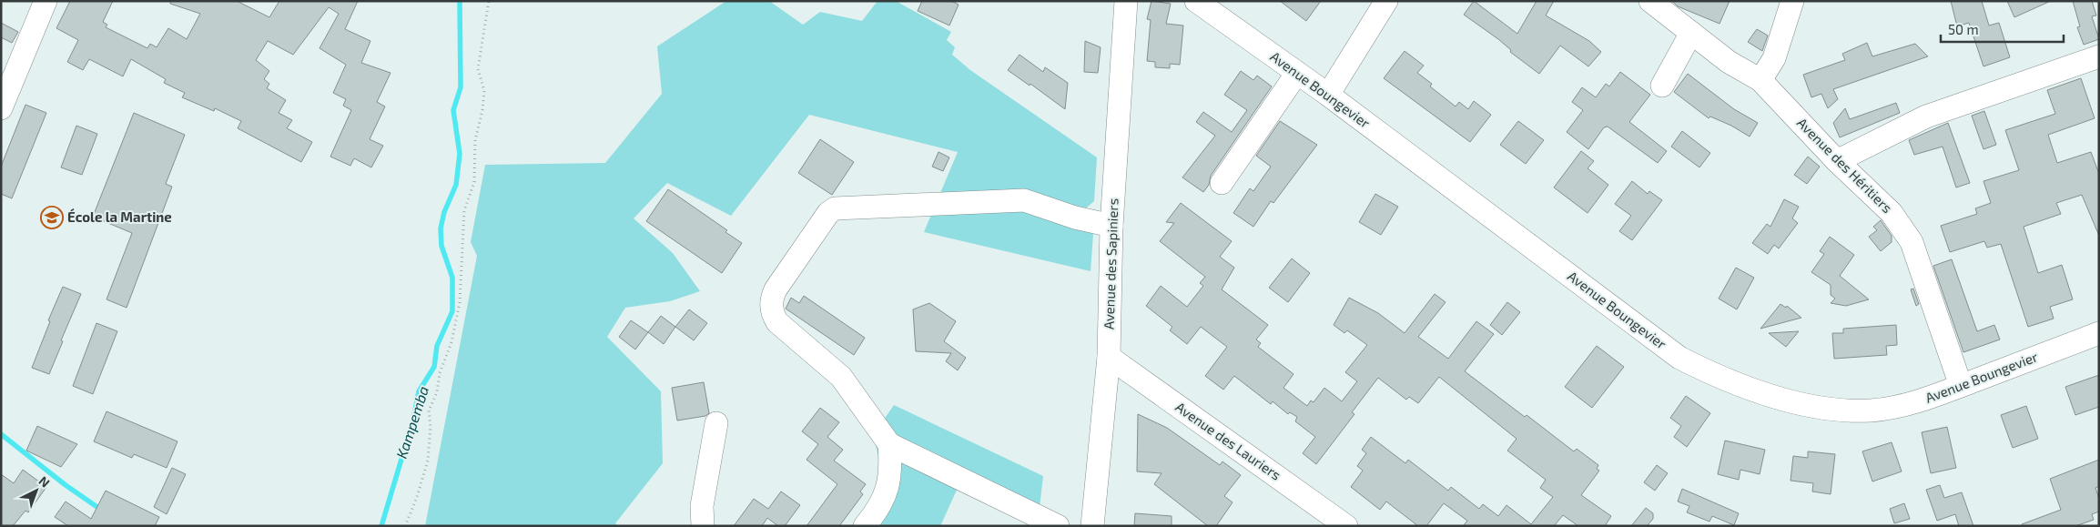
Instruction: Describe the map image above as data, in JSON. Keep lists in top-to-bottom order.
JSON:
{
  "streets": {
    "street": [
      "Avenue Boungevier",
      "Avenue des Héritiers",
      "Avenue des Sapiniers",
      "Avenue des Lauriers"
    ]
  },
  "crossings": [
    ["Avenue Boungevier", "Avenue des Héritiers"],
    ["Avenue des Sapiniers", "Avenue des Lauriers"]
  ],
  "water": ["Kampemba"],
  "places": {
    "school or university": ["École la Martine"]
  },
  "scale_bar": "50 m",
  "north": "top right"
}
